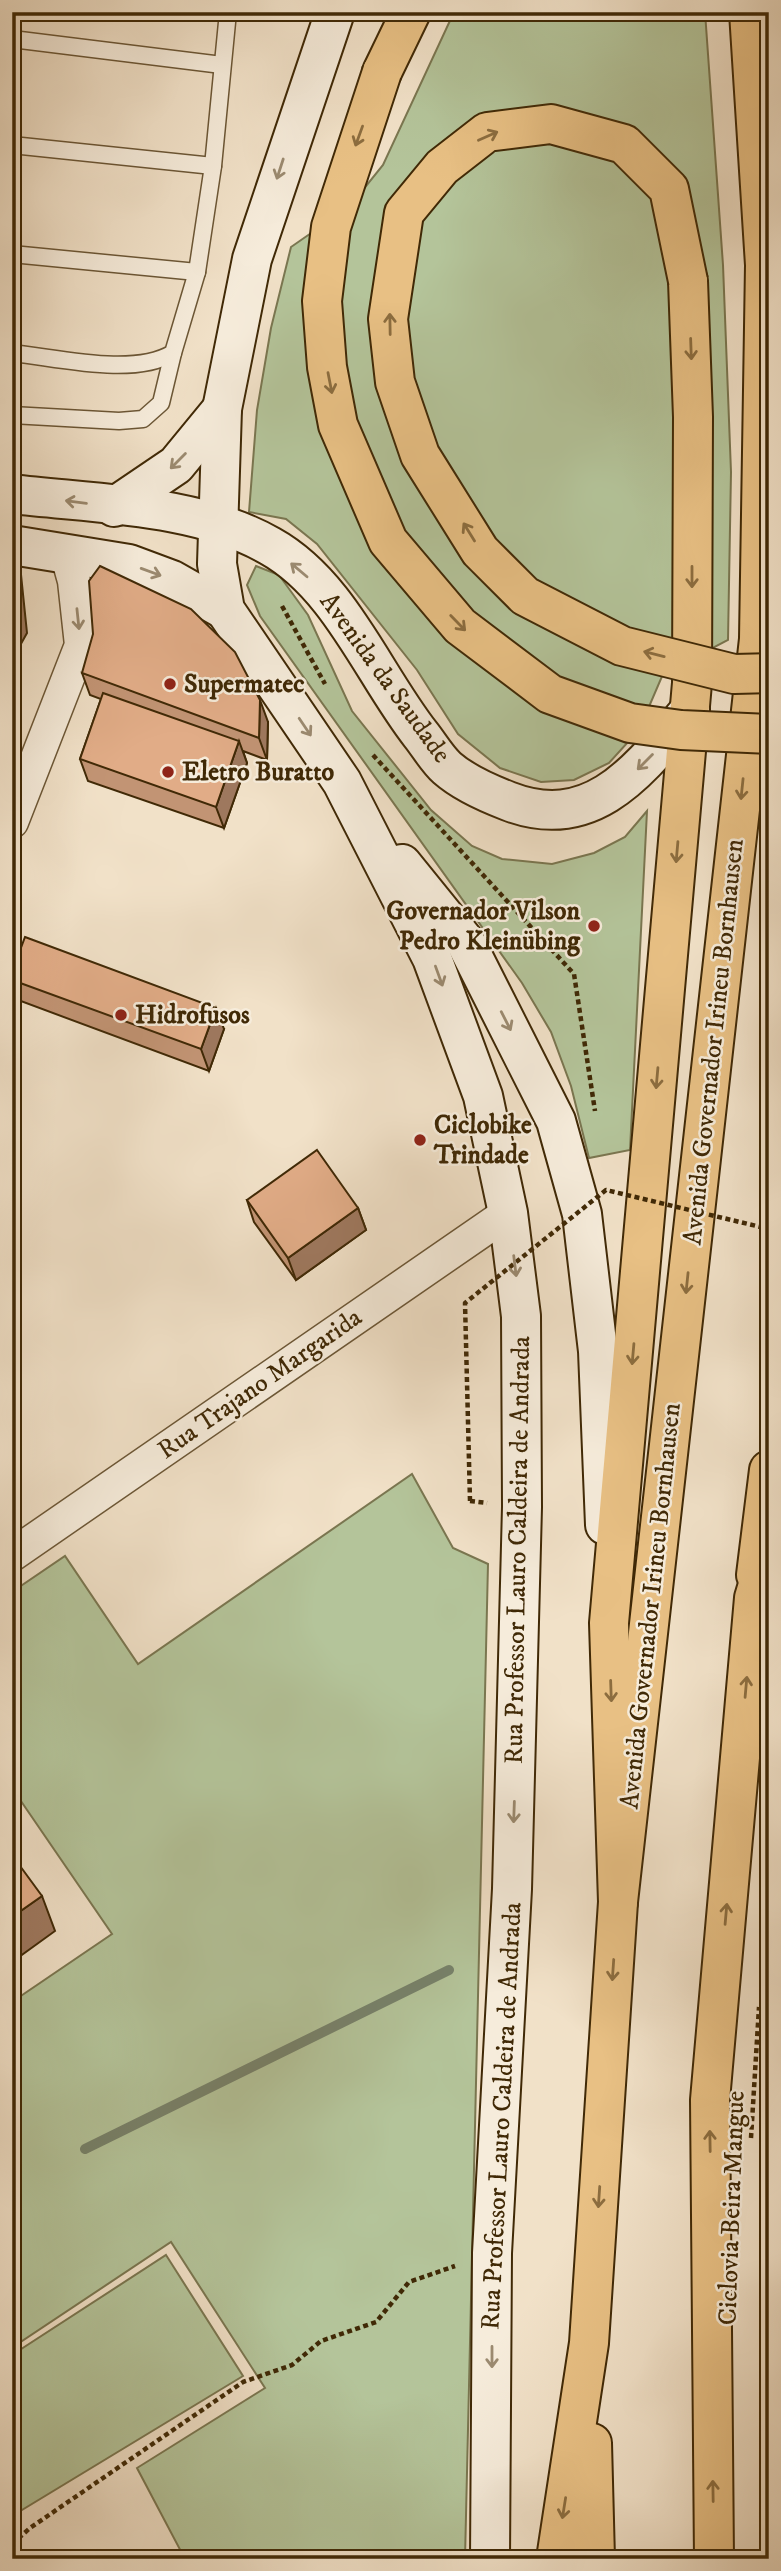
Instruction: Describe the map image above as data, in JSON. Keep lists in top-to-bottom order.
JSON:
{
  "streets": {
    "main road": ["Avenida da Saudade", "Avenida Governador Irineu Bornhausen", "Rua Professor Lauro Caldeira de Andrada"],
    "street": ["Rua Trajano Margarida"],
    "path": ["Ciclovia Beira Mangue"]
  },
  "crossings": [
    ["Rua Trajano Margarida", "Rua Professor Lauro Caldeira de Andrada"]
  ],
  "one_way": ["Avenida da Saudade"],
  "places": [
    "Supermatec",
    "Eletro Buratto",
    "Governador Vilson Pedro Kleinübing",
    "Hidrofusos",
    "Ciclobike Trindade"
  ]
}
